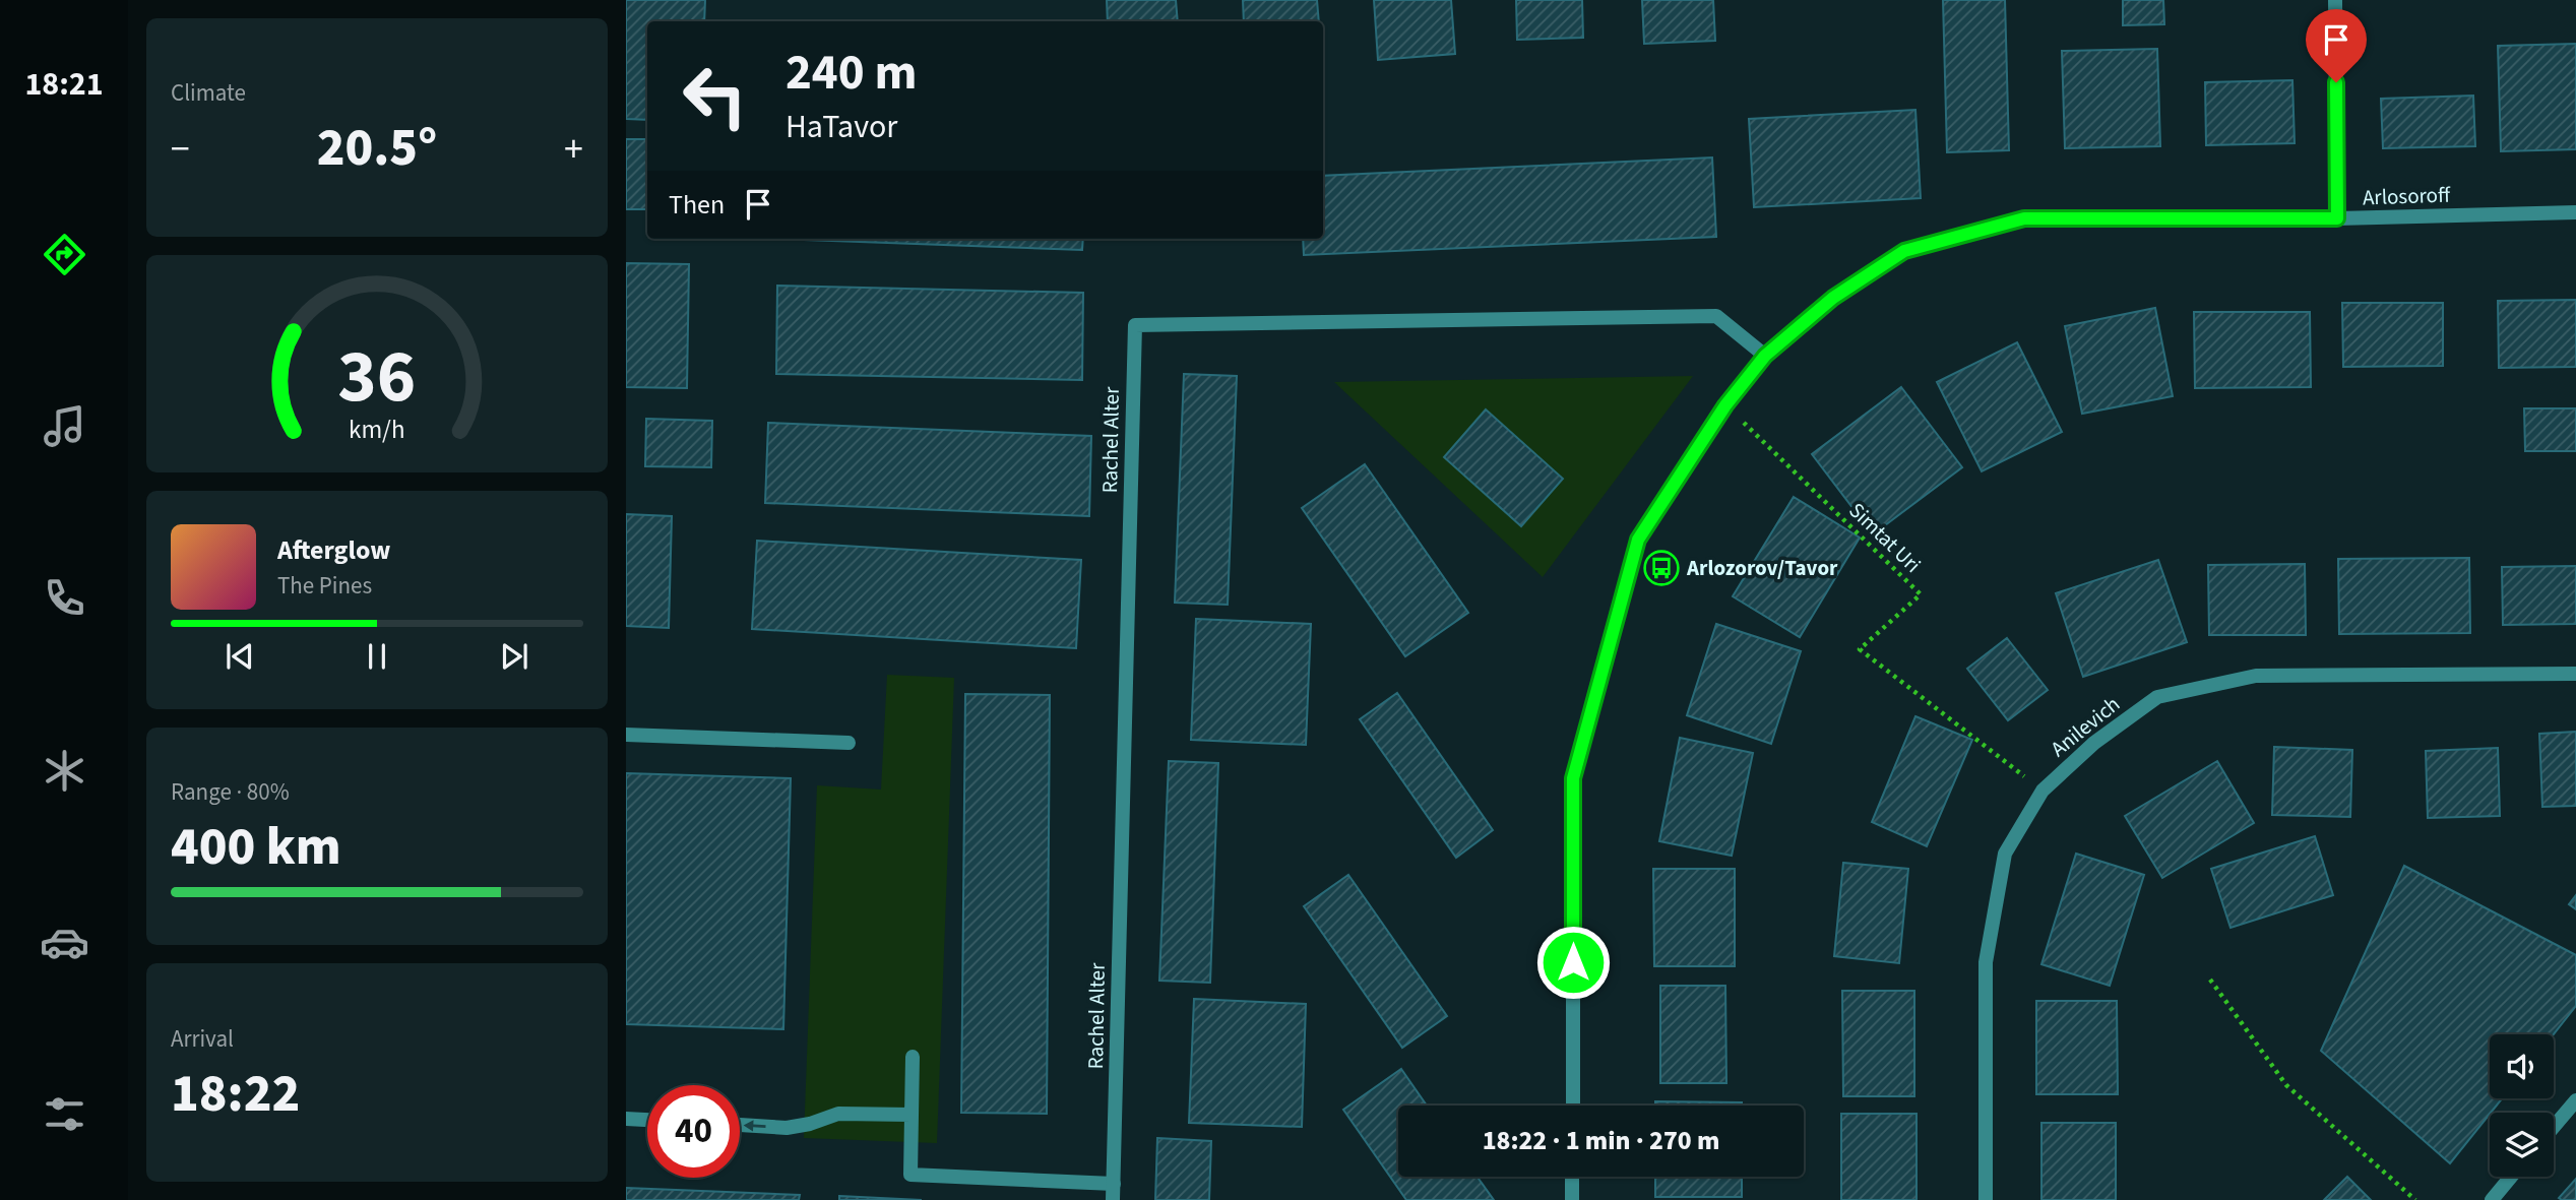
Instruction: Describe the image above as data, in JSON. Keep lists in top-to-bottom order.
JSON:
{
  "streets": {
    "street": ["Arlosoroff", "Rachel Alter", "Anilevich"],
    "path": ["Simtat Uri"]
  },
  "crossings": [
    ["Arlosoroff", "Rachel Alter"],
    ["Arlosoroff", "Simtat Uri"],
    ["Simtat Uri", "Anilevich"]
  ],
  "places": {
    "bus stop": ["Arlozorov/Tavor"]
  },
  "page": {
    "tabs": "18:21",
    "tile": [
      "Climate",
      ["Range · 80%", "400 km"],
      ["Arrival", "18:22"]
    ],
    "turn": ["240 m", "HaTavor"],
    "heat": ["−", "20.5°", "+"],
    "then": "Then",
    "song": ["Afterglow", "The Pines"],
    "limit": "40",
    "trip": "18:22 · 1 min · 270 m",
    "gauge": ["36", "km/h"]
  }
}
